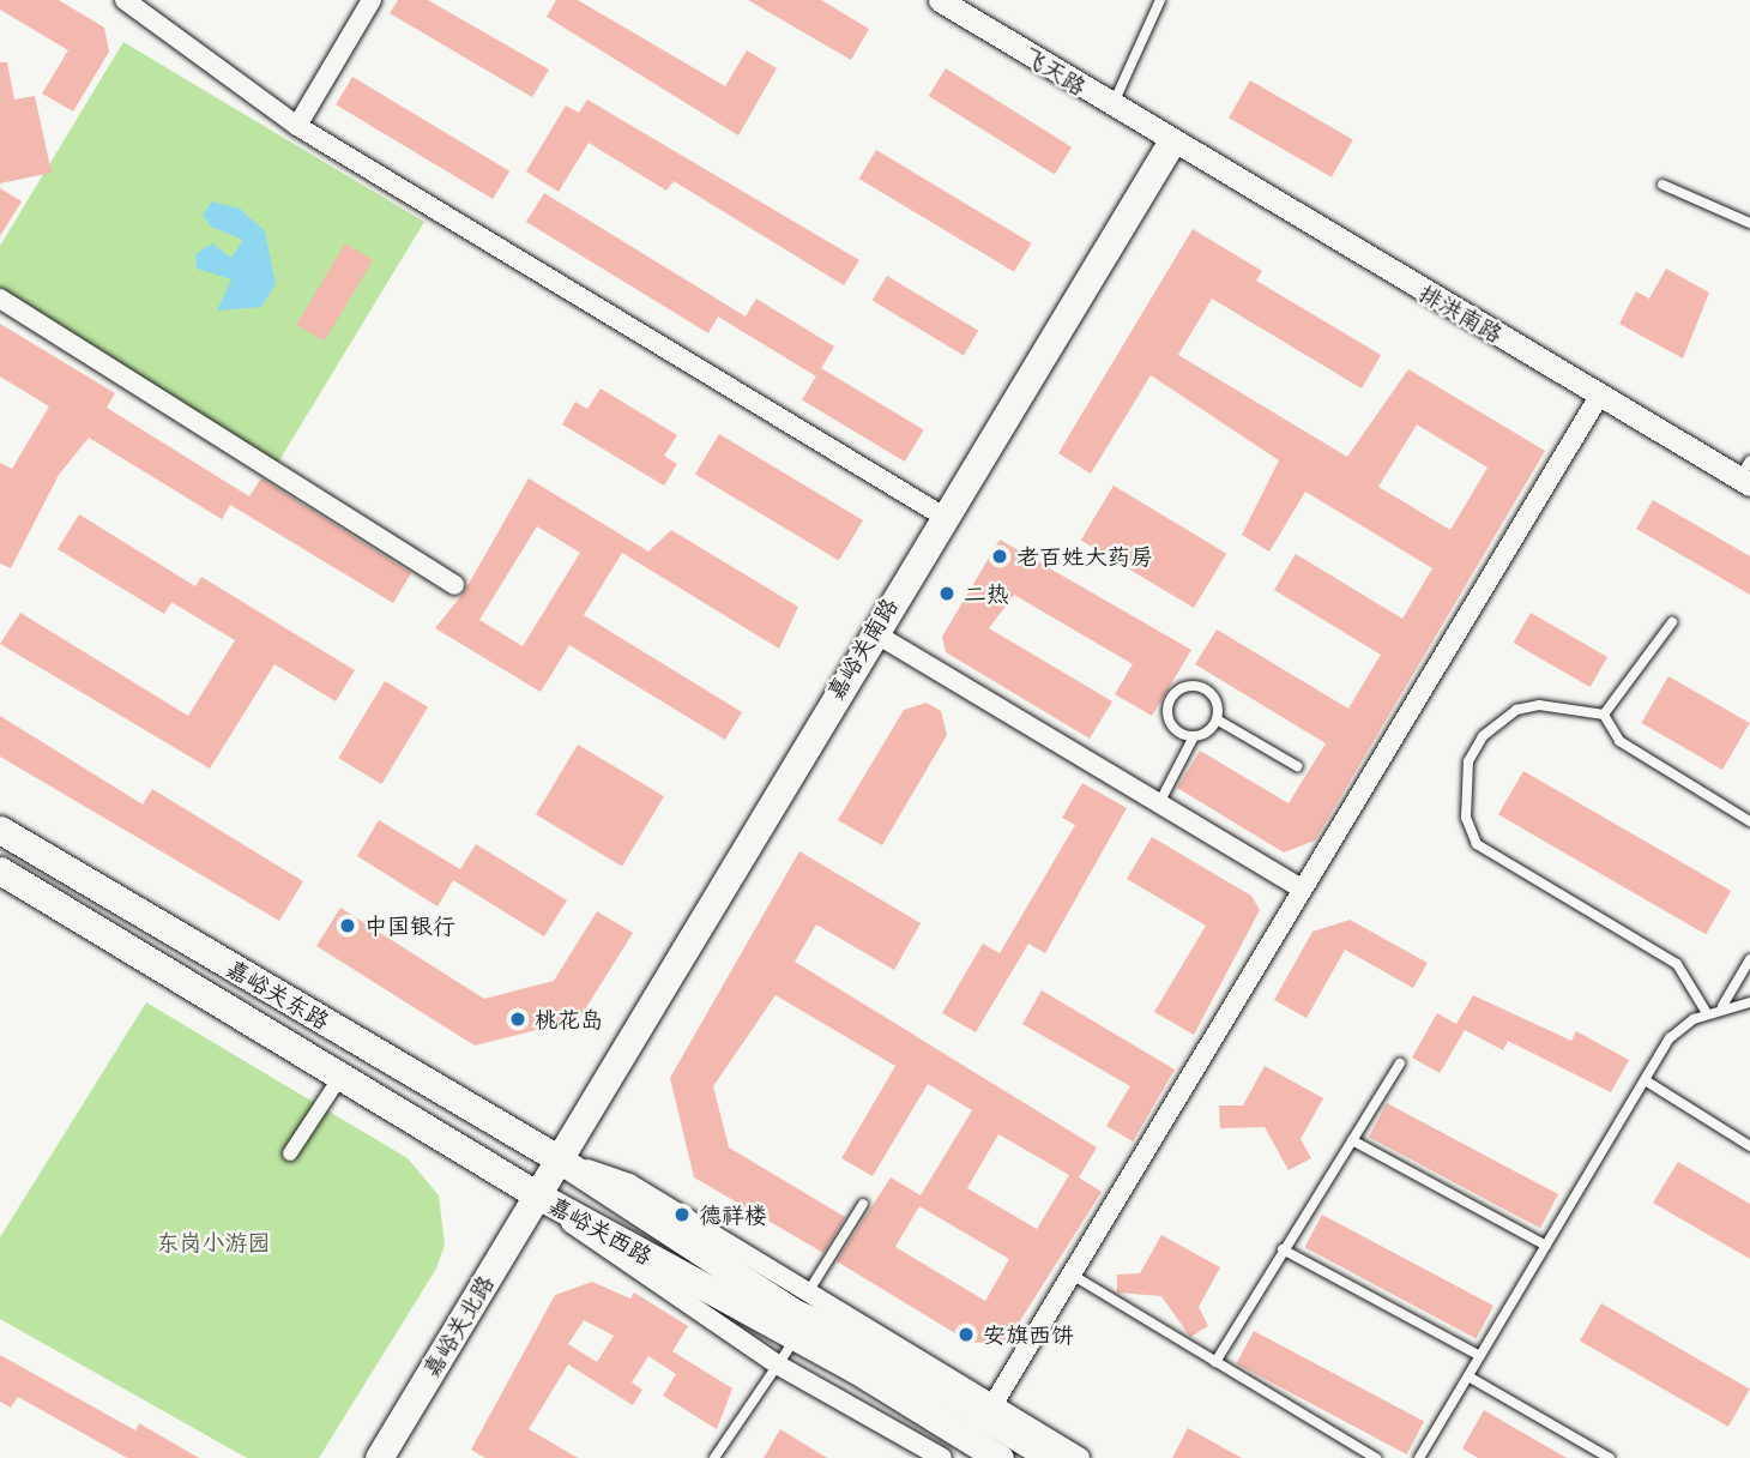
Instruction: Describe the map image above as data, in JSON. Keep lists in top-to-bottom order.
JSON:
{
  "streets": {
    "main road": [
      "嘉峪关南路",
      "嘉峪关东路",
      "嘉峪关西路",
      "嘉峪关北路"
    ],
    "street": ["飞天路", "排洪南路"]
  },
  "crossings": [
    ["飞天路", "排洪南路"],
    ["飞天路", "嘉峪关南路"],
    ["排洪南路", "嘉峪关南路"],
    ["嘉峪关南路", "嘉峪关东路"],
    ["嘉峪关南路", "嘉峪关西路"],
    ["嘉峪关南路", "嘉峪关北路"],
    ["嘉峪关东路", "嘉峪关西路"],
    ["嘉峪关东路", "嘉峪关北路"],
    ["嘉峪关西路", "嘉峪关北路"]
  ],
  "parks": ["东岗小游园"],
  "places": [
    "老百姓大药房",
    "二热",
    "中国银行",
    "桃花岛",
    "德祥楼",
    "安旗西饼"
  ]
}
